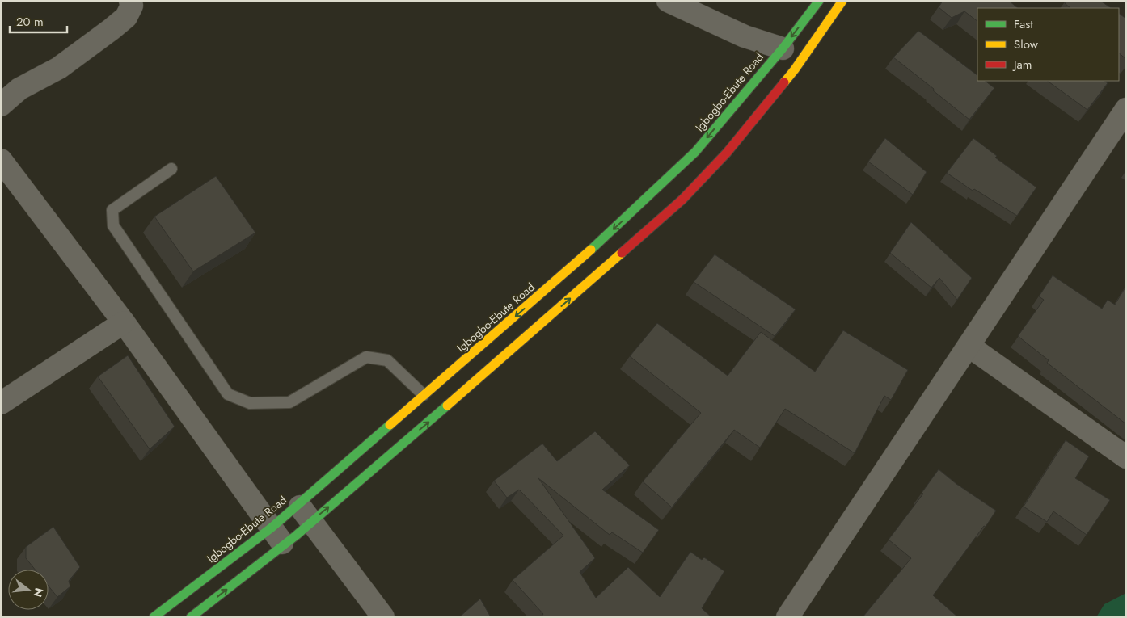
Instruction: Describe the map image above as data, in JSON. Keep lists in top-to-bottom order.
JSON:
{
  "streets": {
    "main road": ["Igbogbo-Ebute Road"]
  },
  "legend": ["Fast", "Slow", "Jam"],
  "scale_bar": "20 m",
  "north": "right"
}
